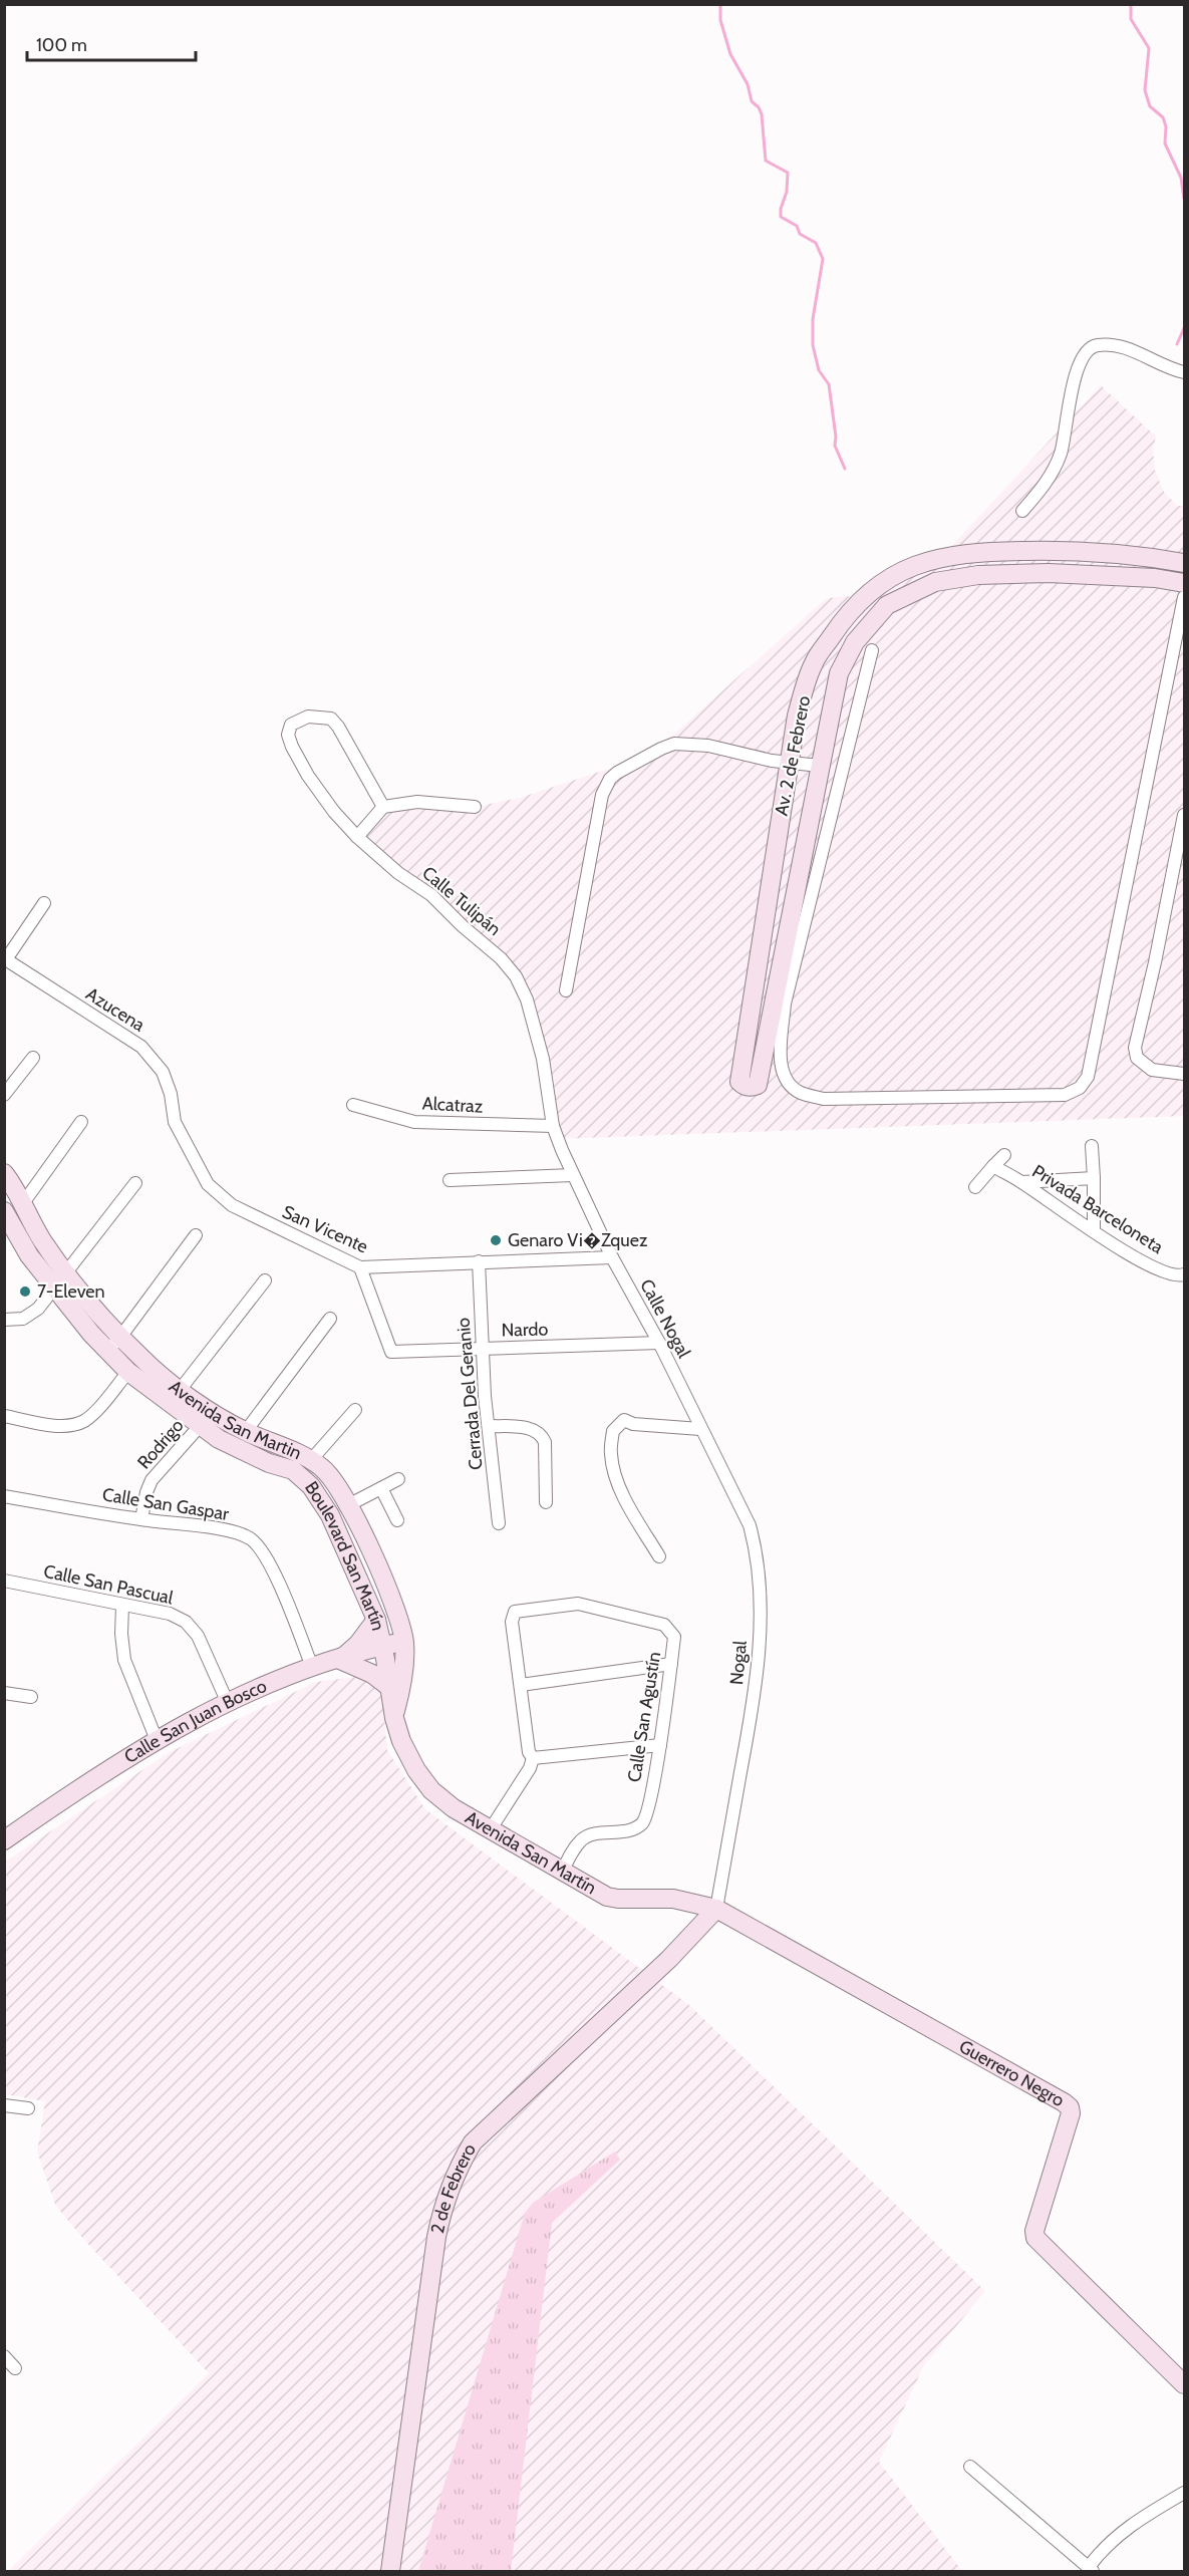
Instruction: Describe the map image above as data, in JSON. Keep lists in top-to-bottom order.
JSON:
{
  "streets": {
    "street": [
      "Av. 2 de Febrero",
      "Calle Tulipán",
      "Azucena",
      "Alcatraz",
      "Privada Barceloneta",
      "San Vicente",
      "Calle Nogal",
      "Nardo",
      "Cerrada Del Geranio",
      "Avenida San Martin",
      "Rodrigo",
      "Calle San Gaspar",
      "Boulevard San Martín",
      "Calle San Pascual",
      "Nogal",
      "Calle San Agustín",
      "Calle San Juan Bosco",
      "Avenida San Martín",
      "Guerrero Negro",
      "2 de Febrero"
    ]
  },
  "crossings": [
    ["Calle Tulipán", "Alcatraz"],
    ["Calle Tulipán", "Calle Nogal"],
    ["Azucena", "San Vicente"],
    ["Alcatraz", "Calle Nogal"],
    ["San Vicente", "Nardo"],
    ["San Vicente", "Cerrada Del Geranio"],
    ["Calle Nogal", "Nardo"],
    ["Calle Nogal", "Nogal"],
    ["Nardo", "Cerrada Del Geranio"],
    ["Avenida San Martin", "Boulevard San Martín"],
    ["Avenida San Martin", "Calle San Juan Bosco"],
    ["Avenida San Martin", "Avenida San Martín"],
    ["Rodrigo", "Calle San Gaspar"],
    ["Rodrigo", "Boulevard San Martín"],
    ["Calle San Gaspar", "Calle San Juan Bosco"],
    ["Boulevard San Martín", "Calle San Juan Bosco"],
    ["Boulevard San Martín", "Avenida San Martín"],
    ["Calle San Pascual", "Calle San Juan Bosco"],
    ["Nogal", "Avenida San Martín"],
    ["Nogal", "Guerrero Negro"],
    ["Nogal", "2 de Febrero"],
    ["Calle San Agustín", "Avenida San Martín"],
    ["Avenida San Martín", "Guerrero Negro"],
    ["Avenida San Martín", "2 de Febrero"],
    ["Guerrero Negro", "2 de Febrero"]
  ],
  "places": ["Genaro Vi�Zquez", "7-Eleven"],
  "scale_bar": "100 m"
}
